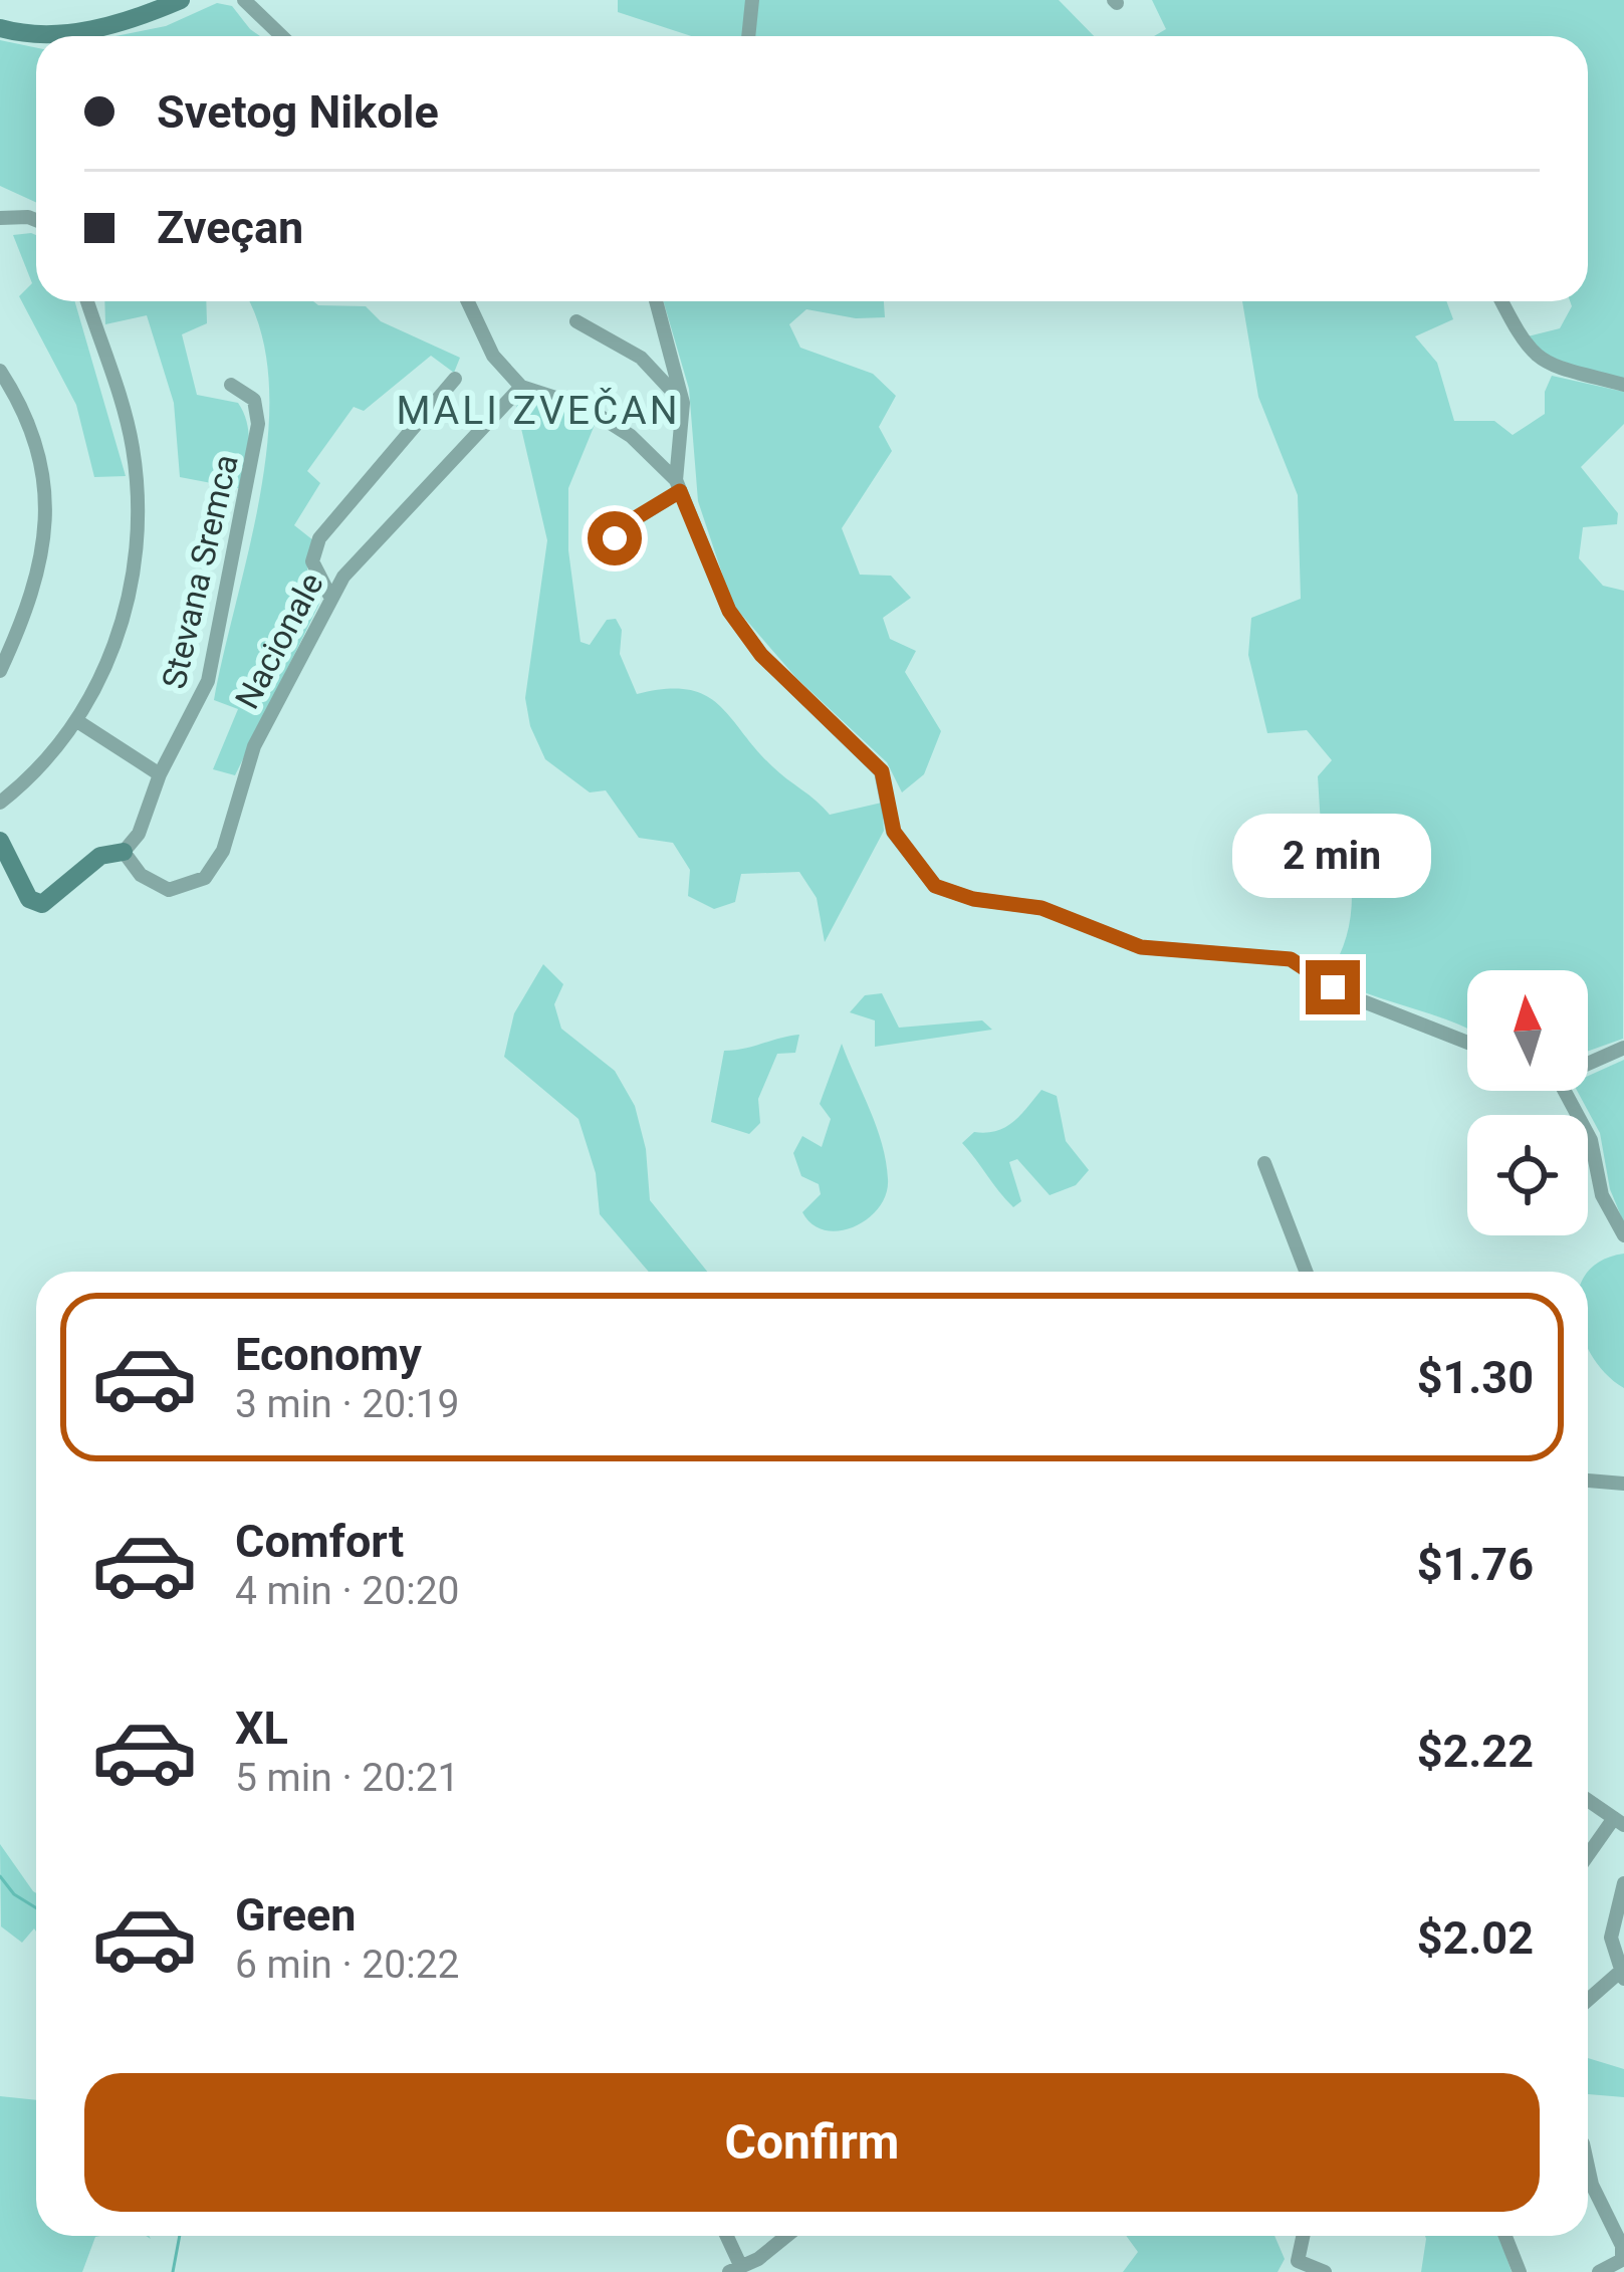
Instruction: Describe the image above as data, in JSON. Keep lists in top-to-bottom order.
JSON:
{
  "streets": {
    "street": ["Stevana Sremca", "Nacionale"]
  },
  "crossings": [
    ["Stevana Sremca", "Nacionale"]
  ],
  "districts": ["MALI ZVEČAN"],
  "north": "top",
  "page": {
    "banner": ["Svetog Nikole", "Zveçan"],
    "bubble": "2 min",
    "list": [
      {
        "name": "Economy",
        "note": "3 min · 20:19",
        "value": "$1.30"
      },
      {
        "name": "Comfort",
        "note": "4 min · 20:20",
        "value": "$1.76"
      },
      {
        "name": "XL",
        "note": "5 min · 20:21",
        "value": "$2.22"
      },
      {
        "name": "Green",
        "note": "6 min · 20:22",
        "value": "$2.02"
      }
    ],
    "buttons": "Confirm"
  }
}
